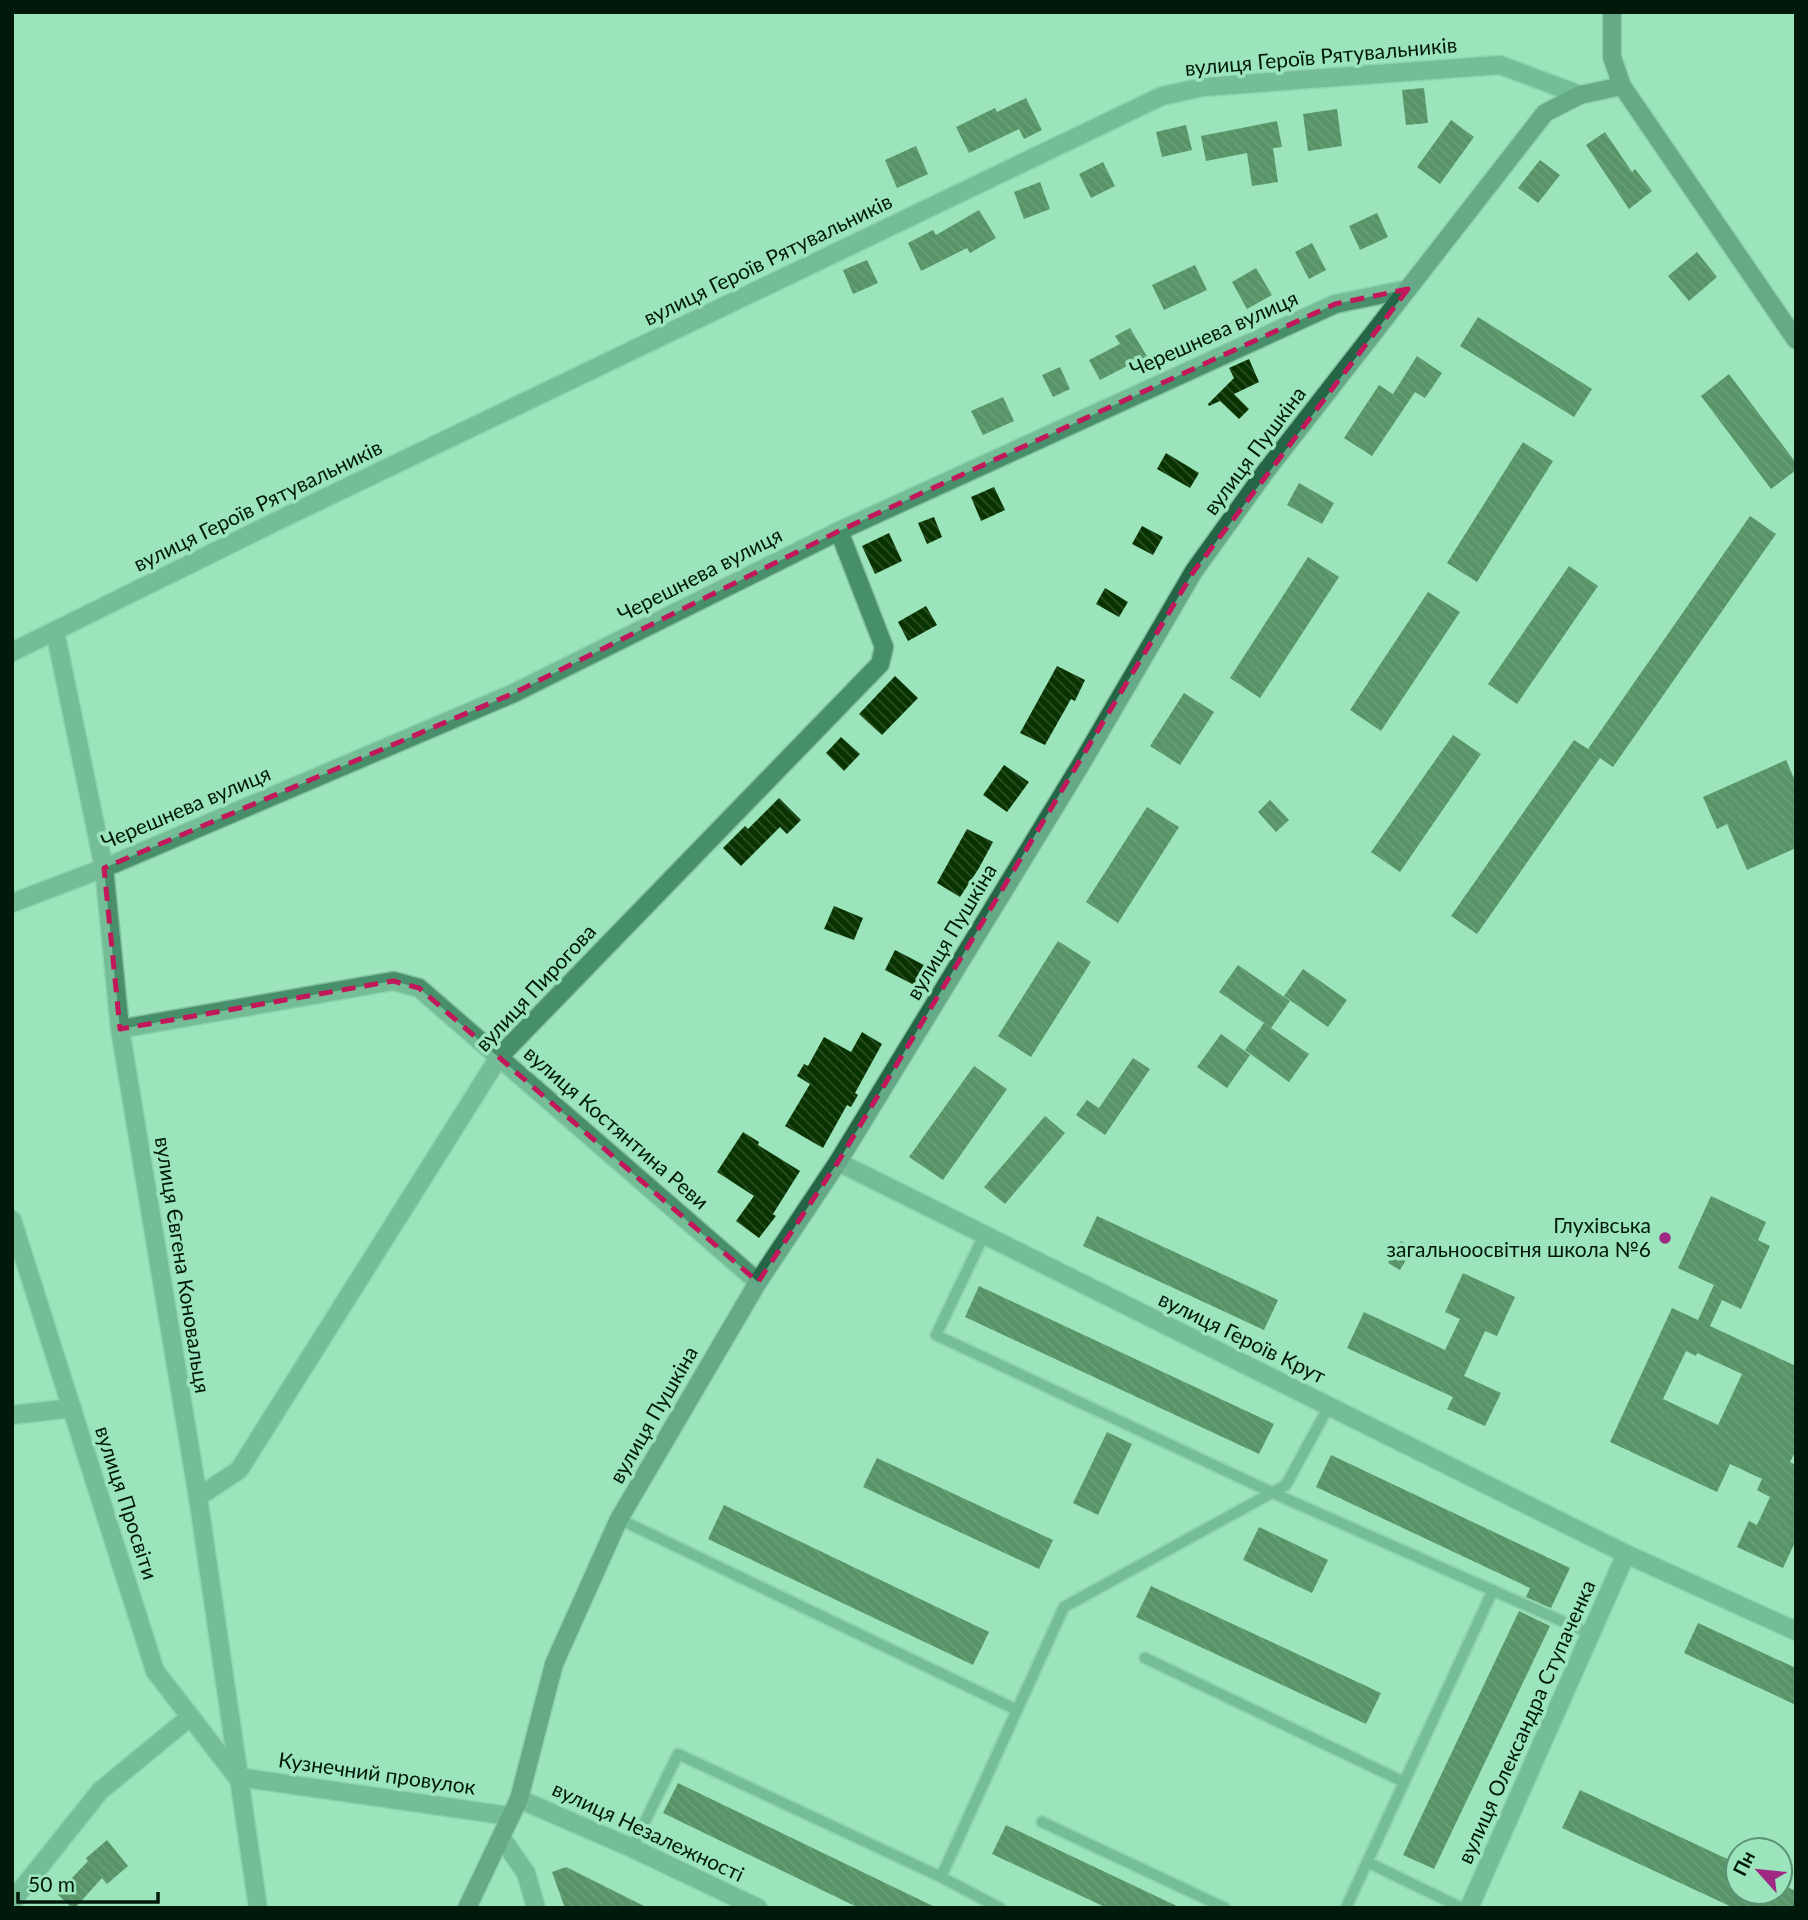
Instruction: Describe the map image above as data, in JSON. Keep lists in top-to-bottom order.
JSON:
{
  "streets": {
    "street": [
      "вулиця Героїв Рятувальників",
      "Черешнева вулиця",
      "вулиця Пушкіна",
      "вулиця Пирогова",
      "вулиця Костянтина Реви",
      "вулиця Євгена Коновальця",
      "вулиця Героїв Крут",
      "вулиця Просвіти",
      "вулиця Олександра Ступаченка",
      "Кузнечний провулок",
      "вулиця Незалежності"
    ]
  },
  "crossings": [
    ["вулиця Героїв Рятувальників", "вулиця Пушкіна"],
    ["вулиця Героїв Рятувальників", "вулиця Євгена Коновальця"],
    ["Черешнева вулиця", "вулиця Пушкіна"],
    ["Черешнева вулиця", "вулиця Пирогова"],
    ["Черешнева вулиця", "вулиця Євгена Коновальця"],
    ["вулиця Пушкіна", "вулиця Костянтина Реви"],
    ["вулиця Пушкіна", "вулиця Героїв Крут"],
    ["вулиця Пушкіна", "Кузнечний провулок"],
    ["вулиця Пушкіна", "вулиця Незалежності"],
    ["вулиця Пирогова", "вулиця Костянтина Реви"],
    ["вулиця Пирогова", "вулиця Євгена Коновальця"],
    ["вулиця Костянтина Реви", "вулиця Євгена Коновальця"],
    ["вулиця Євгена Коновальця", "вулиця Просвіти"],
    ["вулиця Євгена Коновальця", "Кузнечний провулок"],
    ["вулиця Героїв Крут", "вулиця Олександра Ступаченка"],
    ["вулиця Просвіти", "Кузнечний провулок"]
  ],
  "places": ["Глухівська загальноосвітня школа №6"],
  "scale_bar": "50 m",
  "north": "top left"
}
